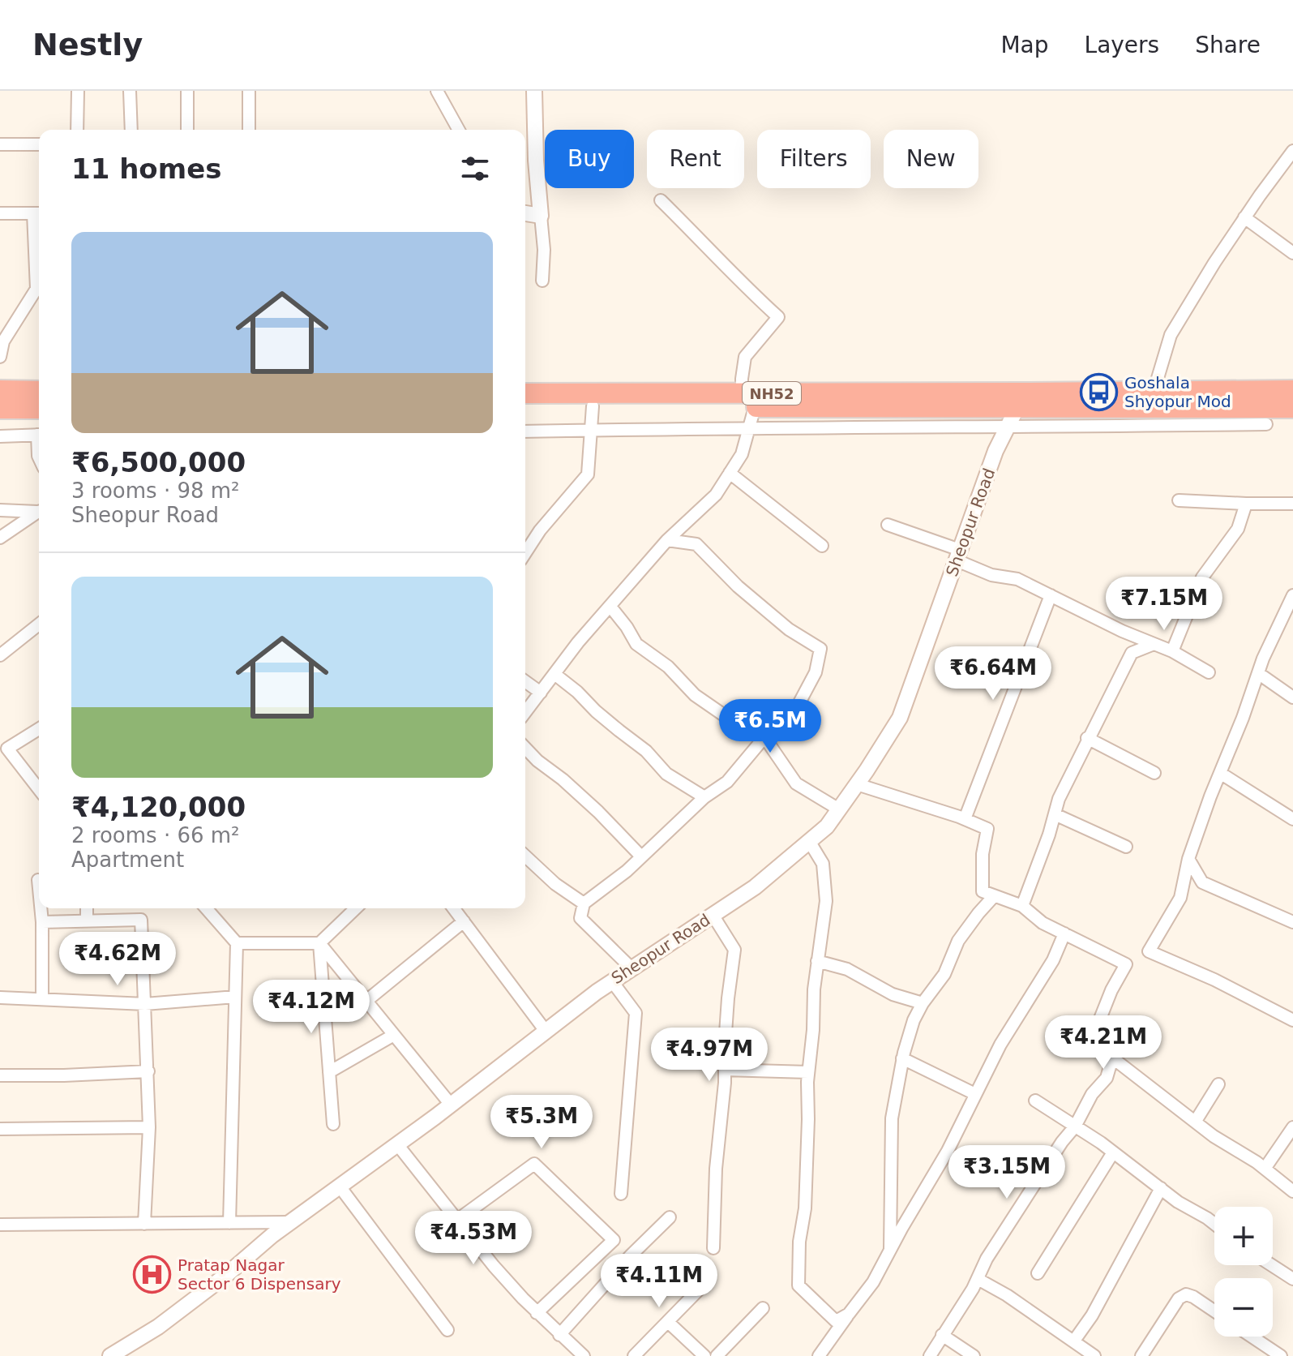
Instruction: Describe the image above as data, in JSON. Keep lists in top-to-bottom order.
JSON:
{
  "streets": {
    "highway": ["NH52"],
    "street": ["Sheopur Road"]
  },
  "crossings": [
    ["NH52", "Sheopur Road"]
  ],
  "places": {
    "bus stop": ["Goshala Shyopur Mod"],
    "hospital": ["Pratap Nagar Sector 6 Dispensary"]
  },
  "page": {
    "header": "Nestly",
    "nav": ["Map", "Layers", "Share"],
    "chip": [
      "Buy",
      "Rent",
      "Filters",
      "New"
    ],
    "heading": "11 homes",
    "list": [
      {
        "name": "₹6,500,000",
        "note": "3 rooms · 98 m² · Sheopur Road"
      },
      {
        "name": "₹4,120,000",
        "note": "2 rooms · 66 m² · Apartment"
      }
    ],
    "price": [
      "₹7.15M",
      "₹6.64M",
      "₹6.5M",
      "₹4.62M",
      "₹4.12M",
      "₹4.21M",
      "₹4.97M",
      "₹5.3M",
      "₹3.15M",
      "₹4.53M",
      "₹4.11M"
    ],
    "map_buttons": ["+", "−"]
  }
}
